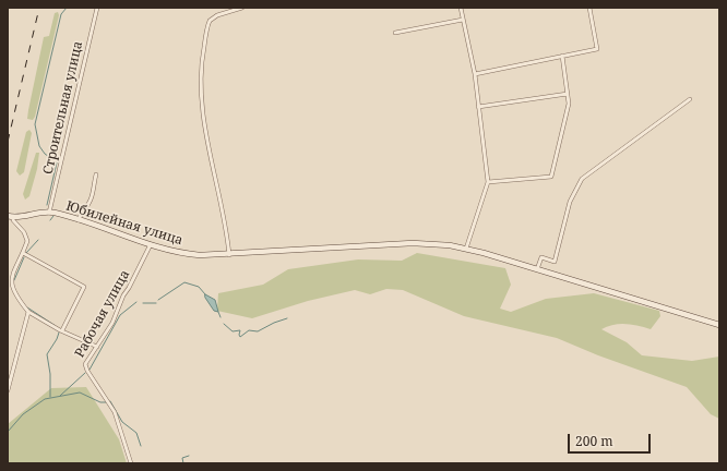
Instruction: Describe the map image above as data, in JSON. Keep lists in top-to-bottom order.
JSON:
{
  "streets": {
    "main road": ["Юбилейная улица"],
    "street": ["Строительная улица", "Рабочая улица"]
  },
  "crossings": [
    ["Строительная улица", "Юбилейная улица"],
    ["Юбилейная улица", "Рабочая улица"]
  ],
  "scale_bar": "200 m"
}
